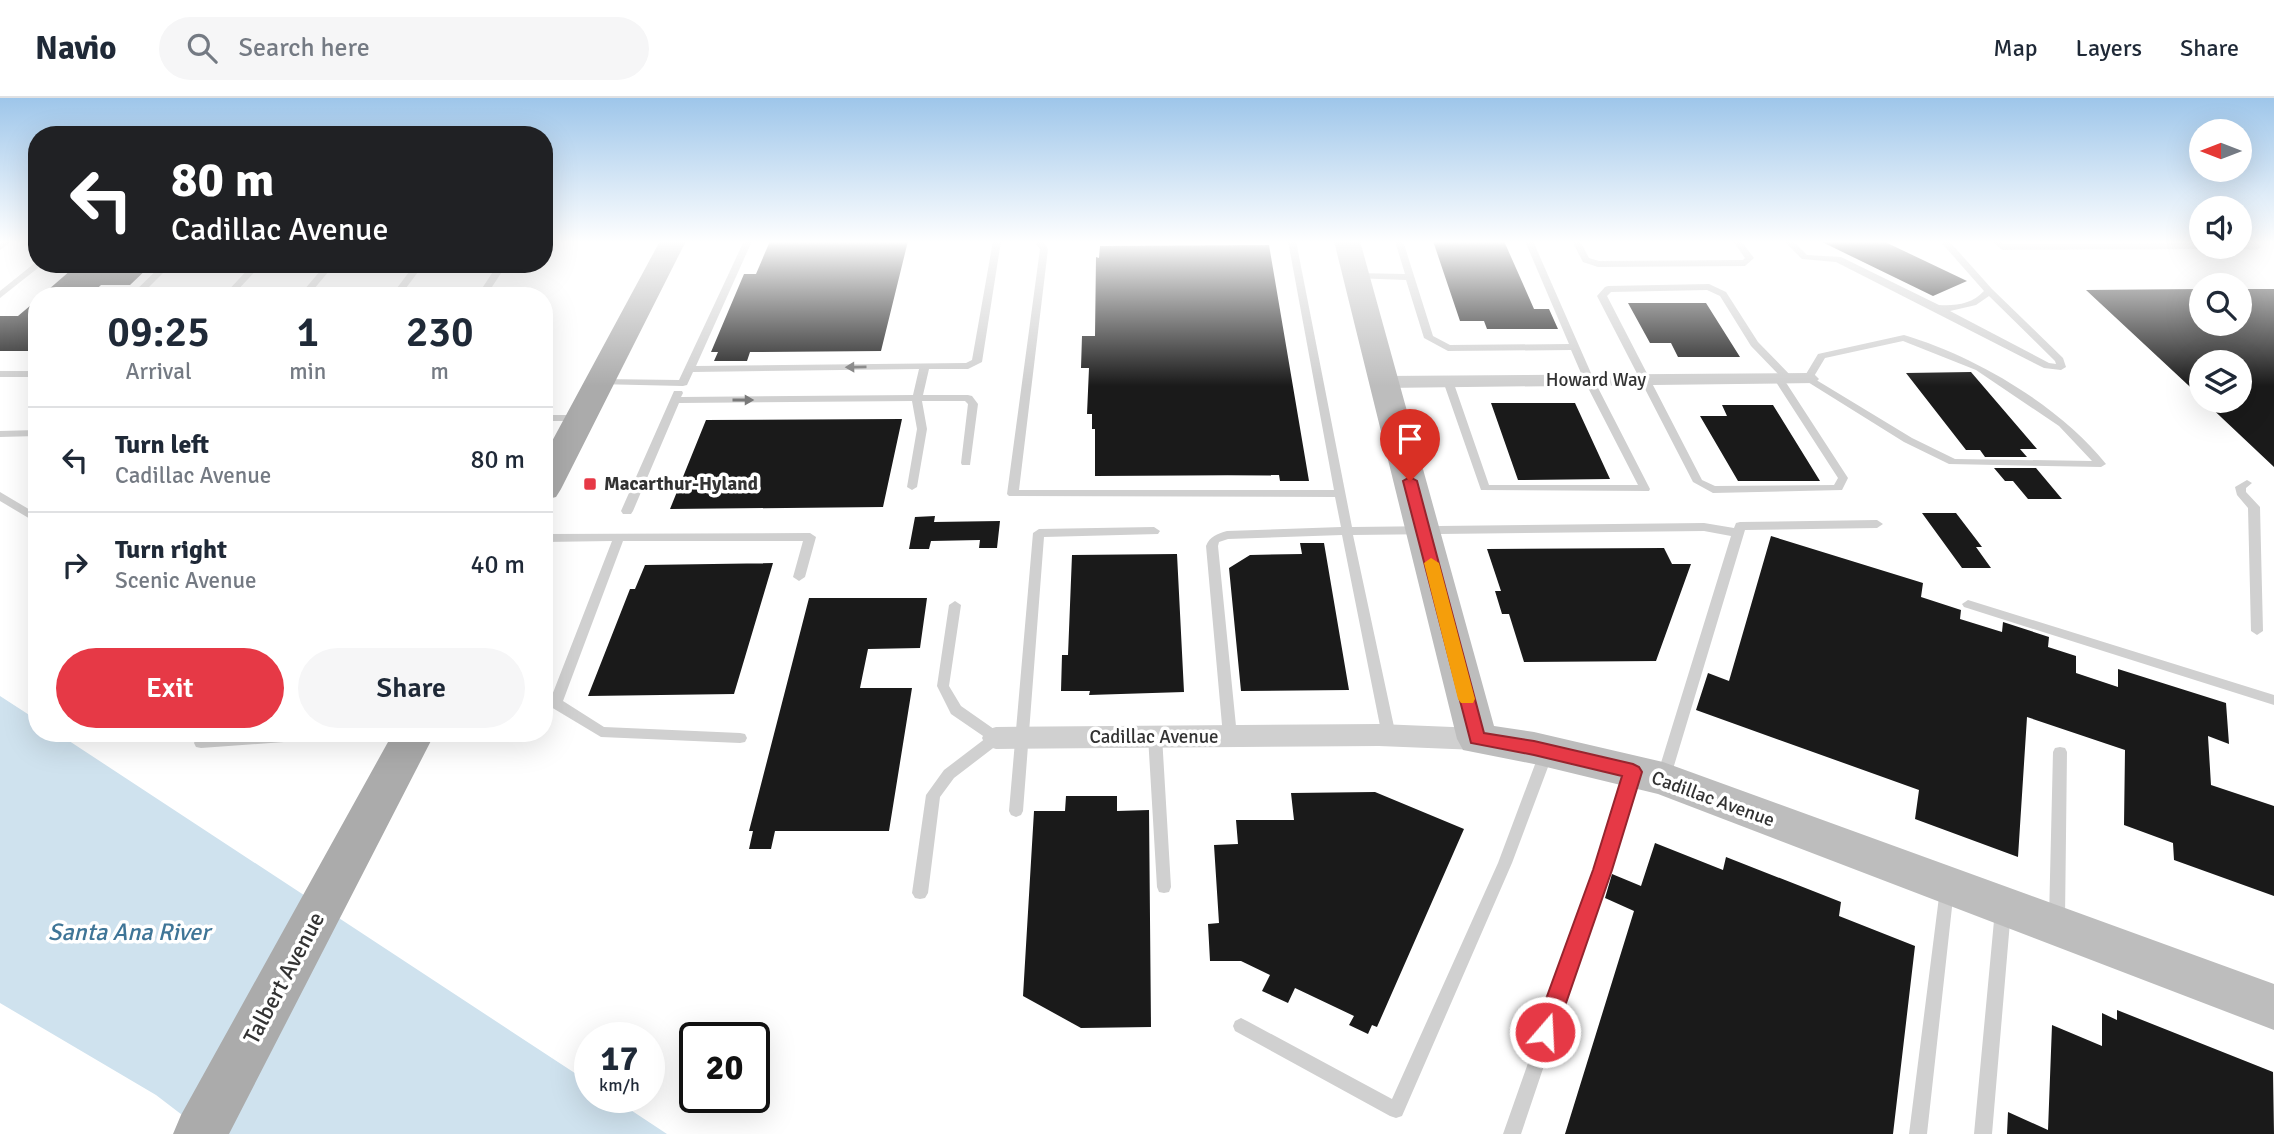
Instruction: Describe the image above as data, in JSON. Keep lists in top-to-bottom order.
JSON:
{
  "streets": {
    "main road": ["Talbert Avenue"],
    "street": ["Howard Way", "Cadillac Avenue"]
  },
  "water": ["Santa Ana River"],
  "places": {
    "transit": ["Macarthur-Hyland"]
  },
  "north": "left",
  "page": {
    "header": "Navio",
    "search": "Search here",
    "nav": ["Map", "Layers", "Share"],
    "turn": ["80 m", "Cadillac Avenue"],
    "eta": [
      "09:25",
      "Arrival",
      "1",
      "min",
      "230",
      "m"
    ],
    "list": [
      {
        "name": "Turn left",
        "note": "Cadillac Avenue",
        "value": "80 m"
      },
      {
        "name": "Turn right",
        "note": "Scenic Avenue",
        "value": "40 m"
      }
    ],
    "buttons": ["Exit", "Share"],
    "speed": "17 km/h",
    "limit": "20"
  }
}
